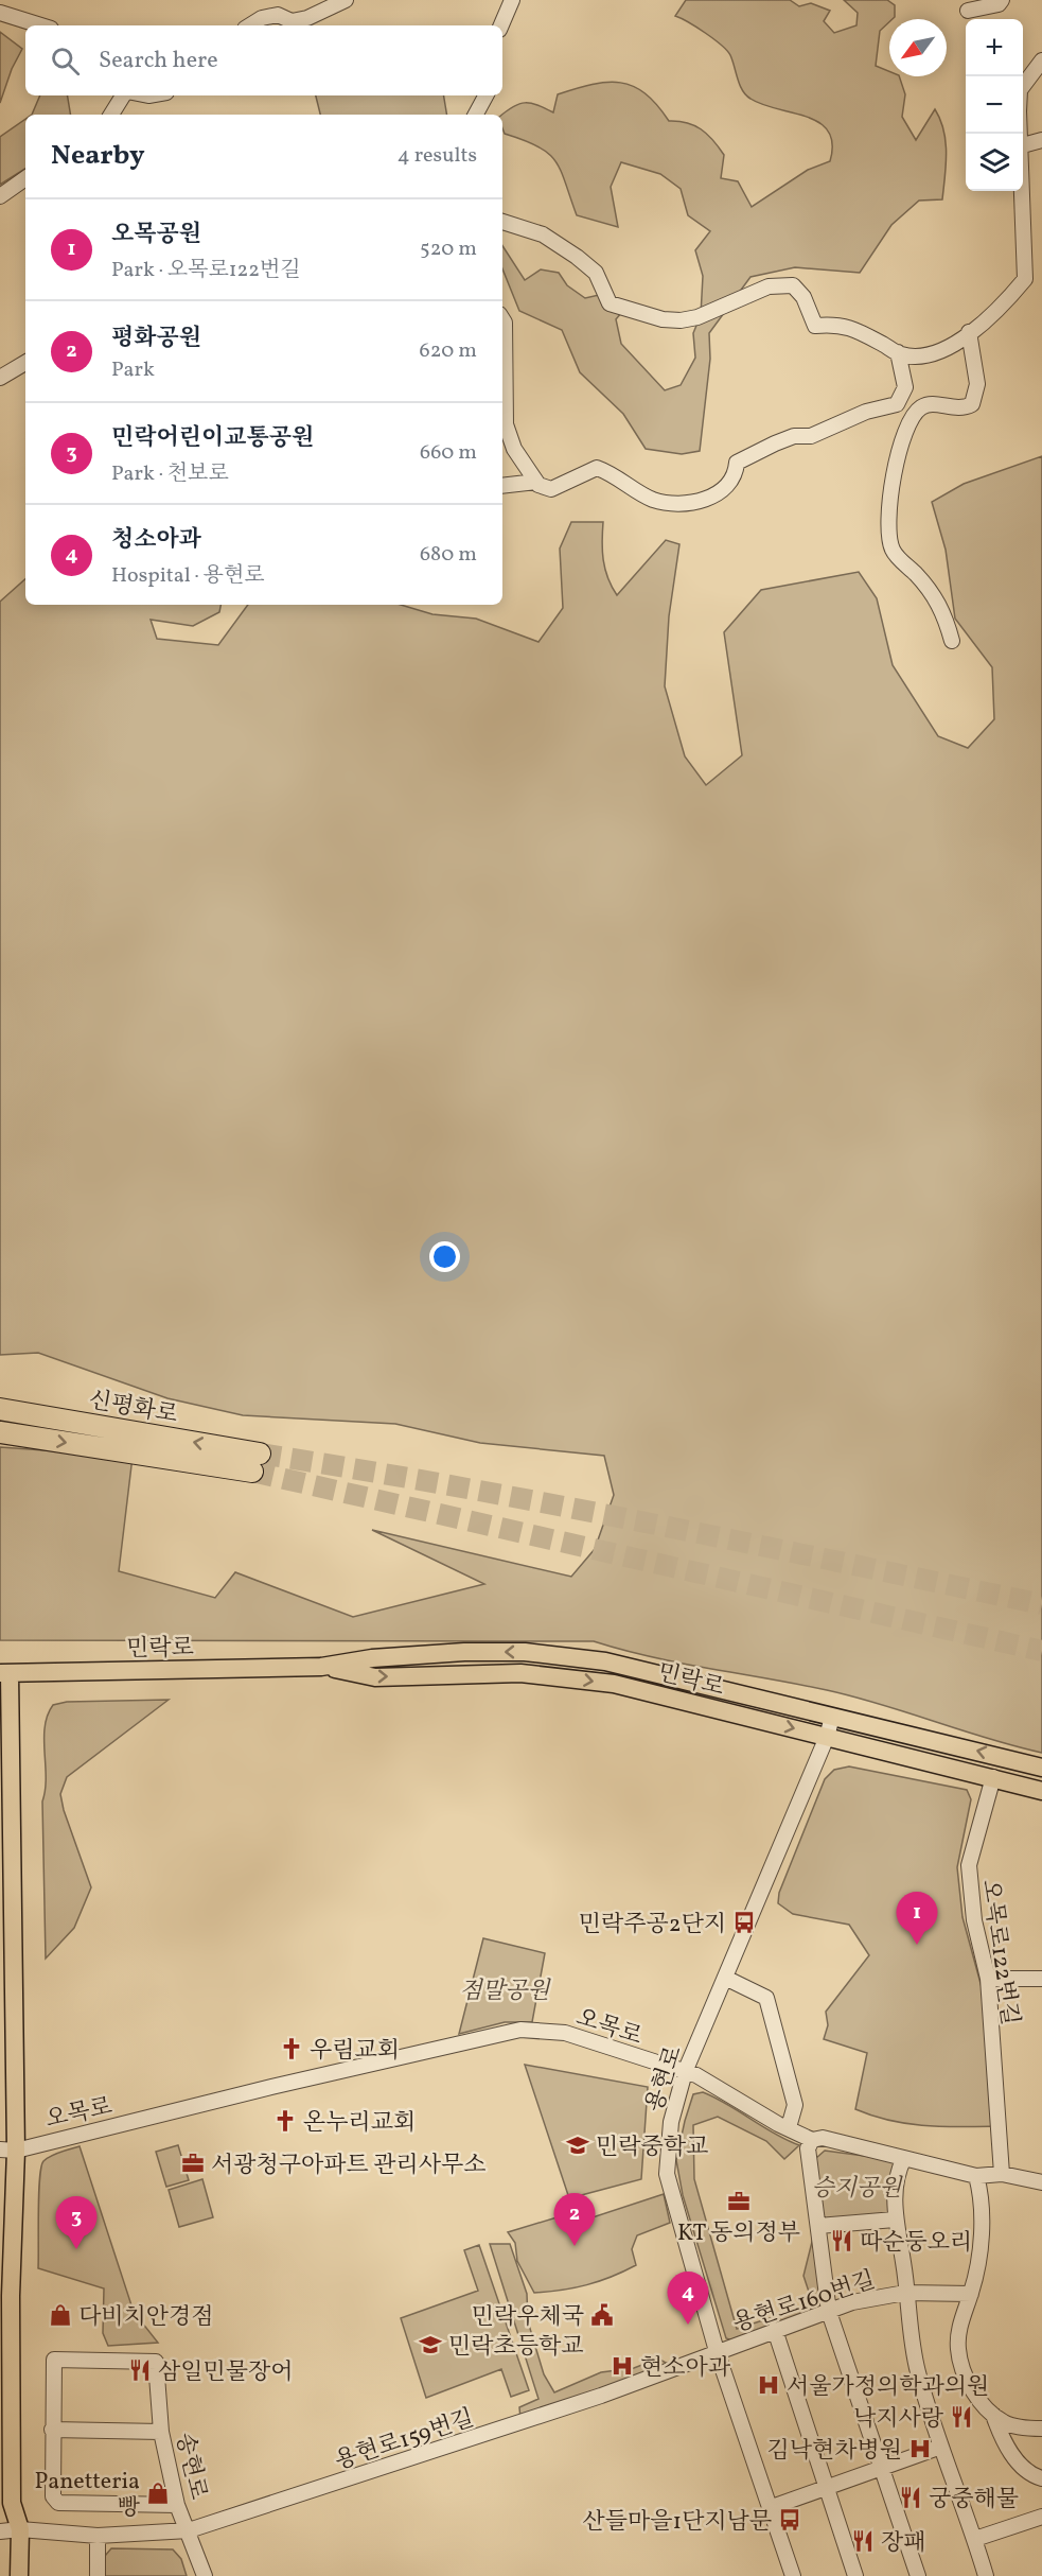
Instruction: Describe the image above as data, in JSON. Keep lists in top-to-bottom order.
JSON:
{
  "streets": {
    "highway": ["신평화로"],
    "main road": ["민락로"],
    "street": [
      "오목로122번길",
      "오목로",
      "용현로",
      "용현로160번길",
      "용현로159번길",
      "송현로"
    ]
  },
  "crossings": [
    ["민락로", "오목로122번길"],
    ["민락로", "용현로"],
    ["오목로122번길", "오목로"],
    ["오목로", "용현로"],
    ["용현로", "용현로160번길"],
    ["용현로", "용현로159번길"],
    ["용현로160번길", "용현로159번길"],
    ["용현로159번길", "송현로"]
  ],
  "parks": ["점말공원", "승지공원"],
  "places": {
    "bus stop": ["민락주공2단지", "산들마을1단지남문"],
    "church": ["우림교회", "온누리교회"],
    "school or university": ["민락중학교", "민락초등학교"],
    "office": ["서광청구아파트 관리사무소", "KT 동의정부"],
    "restaurant": [
      "따순둥오리",
      "삼일민물장어",
      "낙지사랑",
      "궁중해물",
      "장패"
    ],
    "shop": ["다비치안경점", "Panetteria 빵"],
    "public building": ["민락우체국"],
    "hospital": ["현소아과", "서울가정의학과의원", "김낙현차병원"]
  },
  "north": "bottom left",
  "page": {
    "map_buttons": ["+", "−"],
    "search": "Search here",
    "heading": ["Nearby", "4 results"],
    "list": [
      {
        "mark": "1",
        "name": "오목공원",
        "note": "Park · 오목로122번길",
        "value": "520 m"
      },
      {
        "mark": "2",
        "name": "평화공원",
        "note": "Park",
        "value": "620 m"
      },
      {
        "mark": "3",
        "name": "민락어린이교통공원",
        "note": "Park · 천보로",
        "value": "660 m"
      },
      {
        "mark": "4",
        "name": "청소아과",
        "note": "Hospital · 용현로",
        "value": "680 m"
      }
    ],
    "pins": [
      "1",
      "2",
      "3",
      "4"
    ]
  }
}
